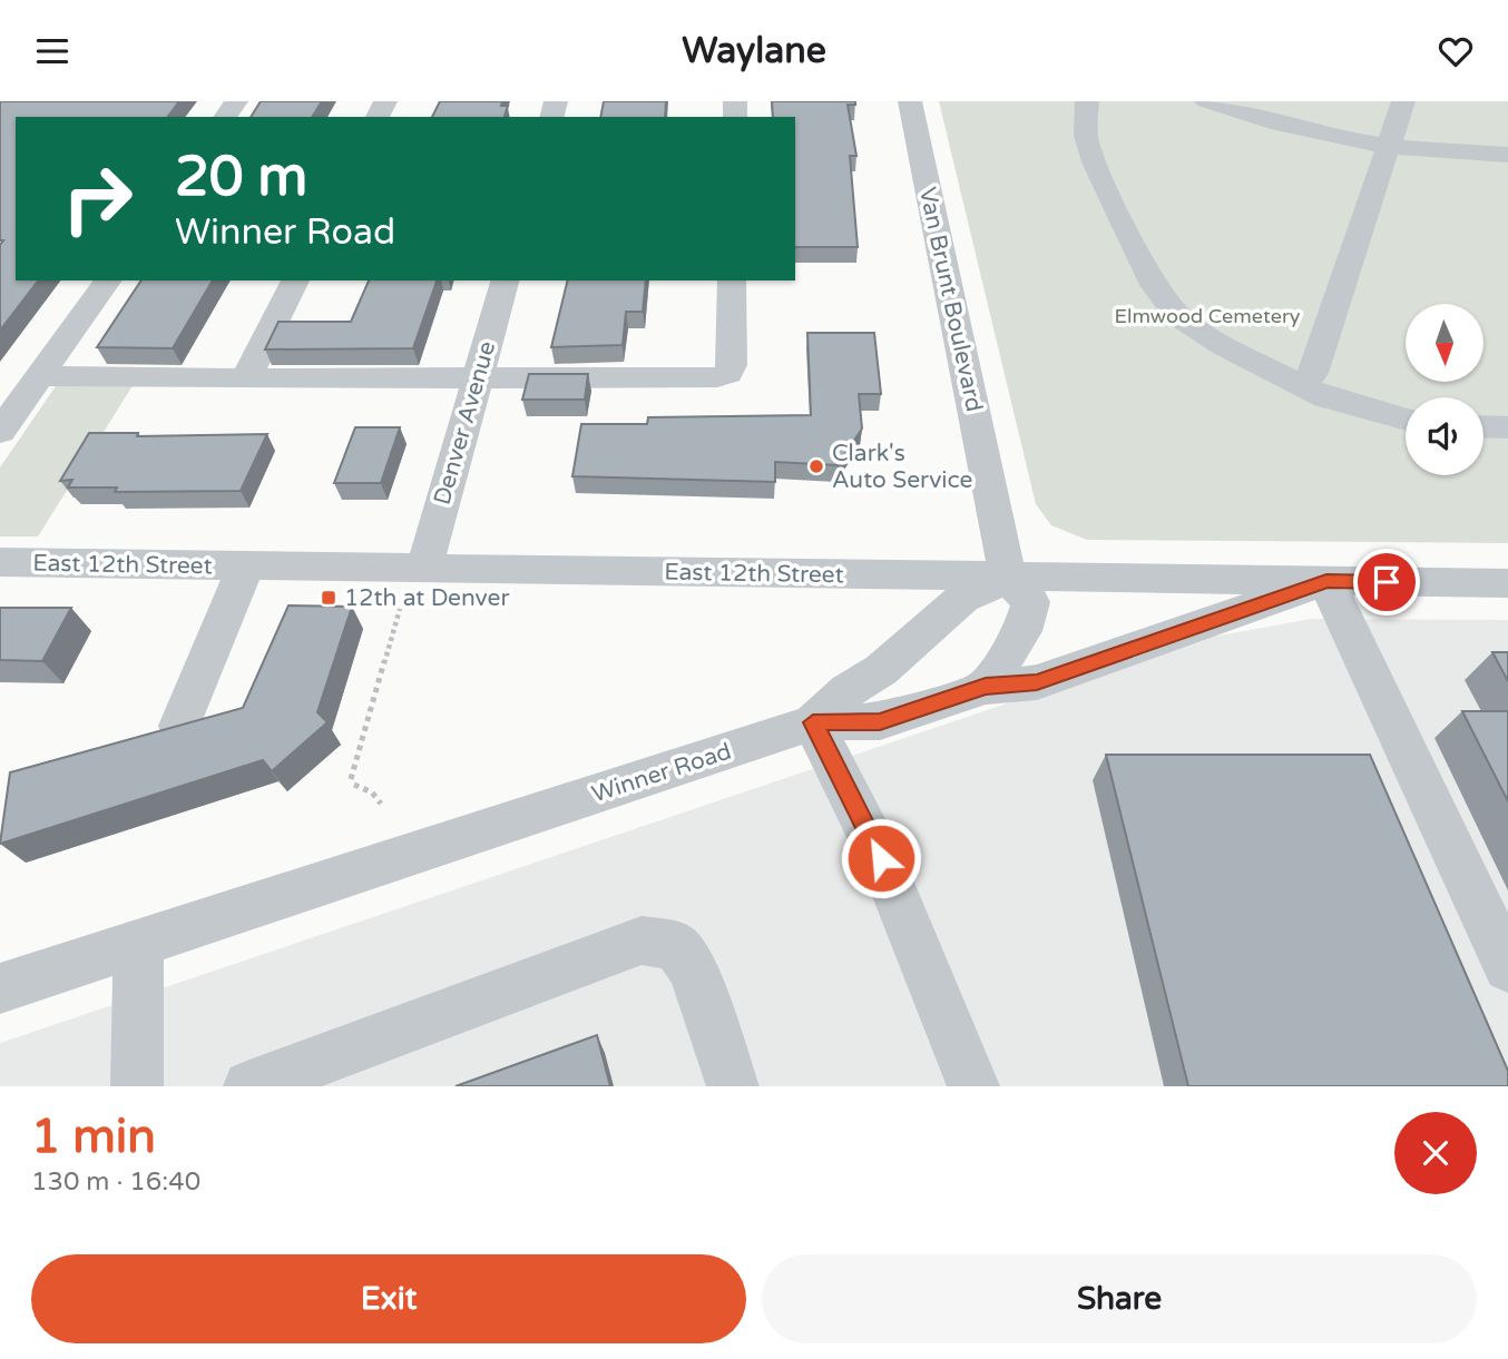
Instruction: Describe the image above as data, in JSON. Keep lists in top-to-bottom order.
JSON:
{
  "streets": {
    "street": [
      "Van Brunt Boulevard",
      "Denver Avenue",
      "East 12th Street",
      "Winner Road"
    ]
  },
  "crossings": [
    ["Van Brunt Boulevard", "East 12th Street"],
    ["Denver Avenue", "East 12th Street"],
    ["East 12th Street", "Winner Road"]
  ],
  "parks": ["Elmwood Cemetery"],
  "places": {
    "other": ["Clark's Auto Service"],
    "transit": ["12th at Denver"]
  },
  "north": "bottom",
  "page": {
    "header": "Waylane",
    "turn": ["20 m", "Winner Road"],
    "heading": ["1 min", "130 m · 16:40"],
    "buttons": ["Exit", "Share"]
  }
}
